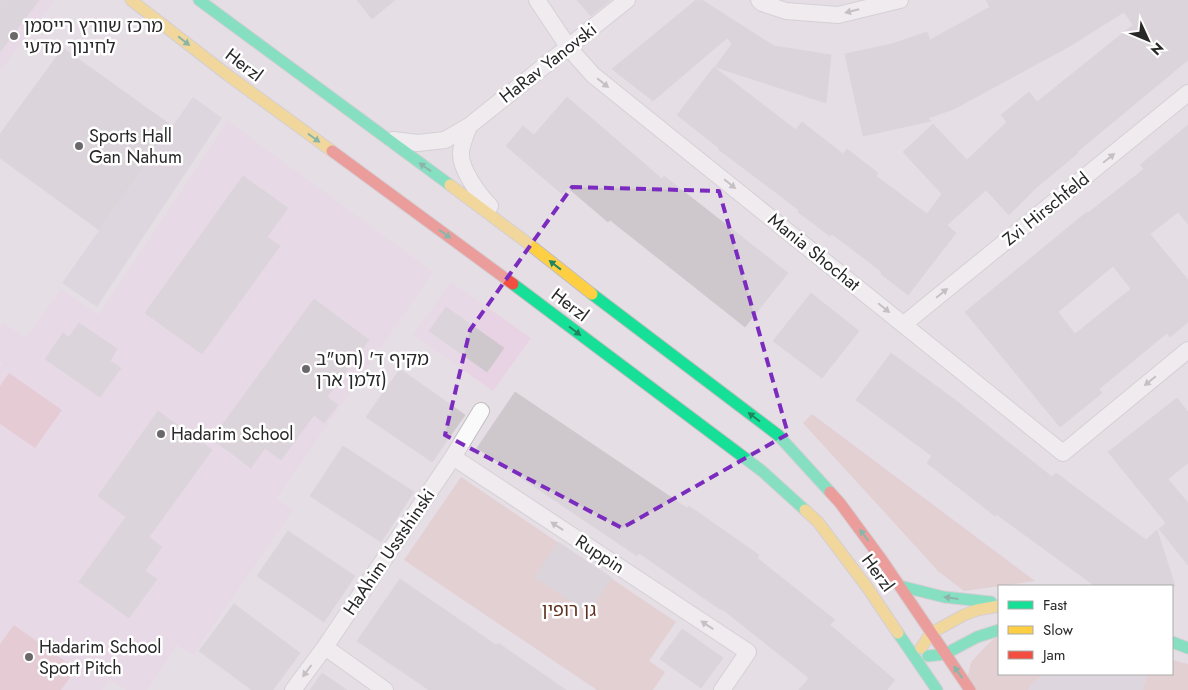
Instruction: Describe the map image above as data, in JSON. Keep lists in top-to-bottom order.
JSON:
{
  "streets": {
    "main road": ["Herzl"],
    "street": [
      "HaRav Yanovski",
      "Zvi Hirschfeld",
      "Mania Shochat",
      "HaAhim Usstshinski",
      "Ruppin"
    ]
  },
  "crossings": [
    ["HaRav Yanovski", "Herzl"],
    ["HaRav Yanovski", "Mania Shochat"],
    ["Zvi Hirschfeld", "Mania Shochat"],
    ["HaAhim Usstshinski", "Ruppin"]
  ],
  "one_way": ["Zvi Hirschfeld", "Ruppin"],
  "parks": ["גן רופין"],
  "places": [
    "מרכז שוורץ רייסמן לחינוך מדעי",
    "Sports Hall Gan Nahum",
    "מקיף ד' (חט\"ב זלמן ארן)",
    "Hadarim School",
    "Hadarim School Sport Pitch"
  ],
  "legend": ["Fast", "Slow", "Jam"],
  "north": "bottom right"
}
